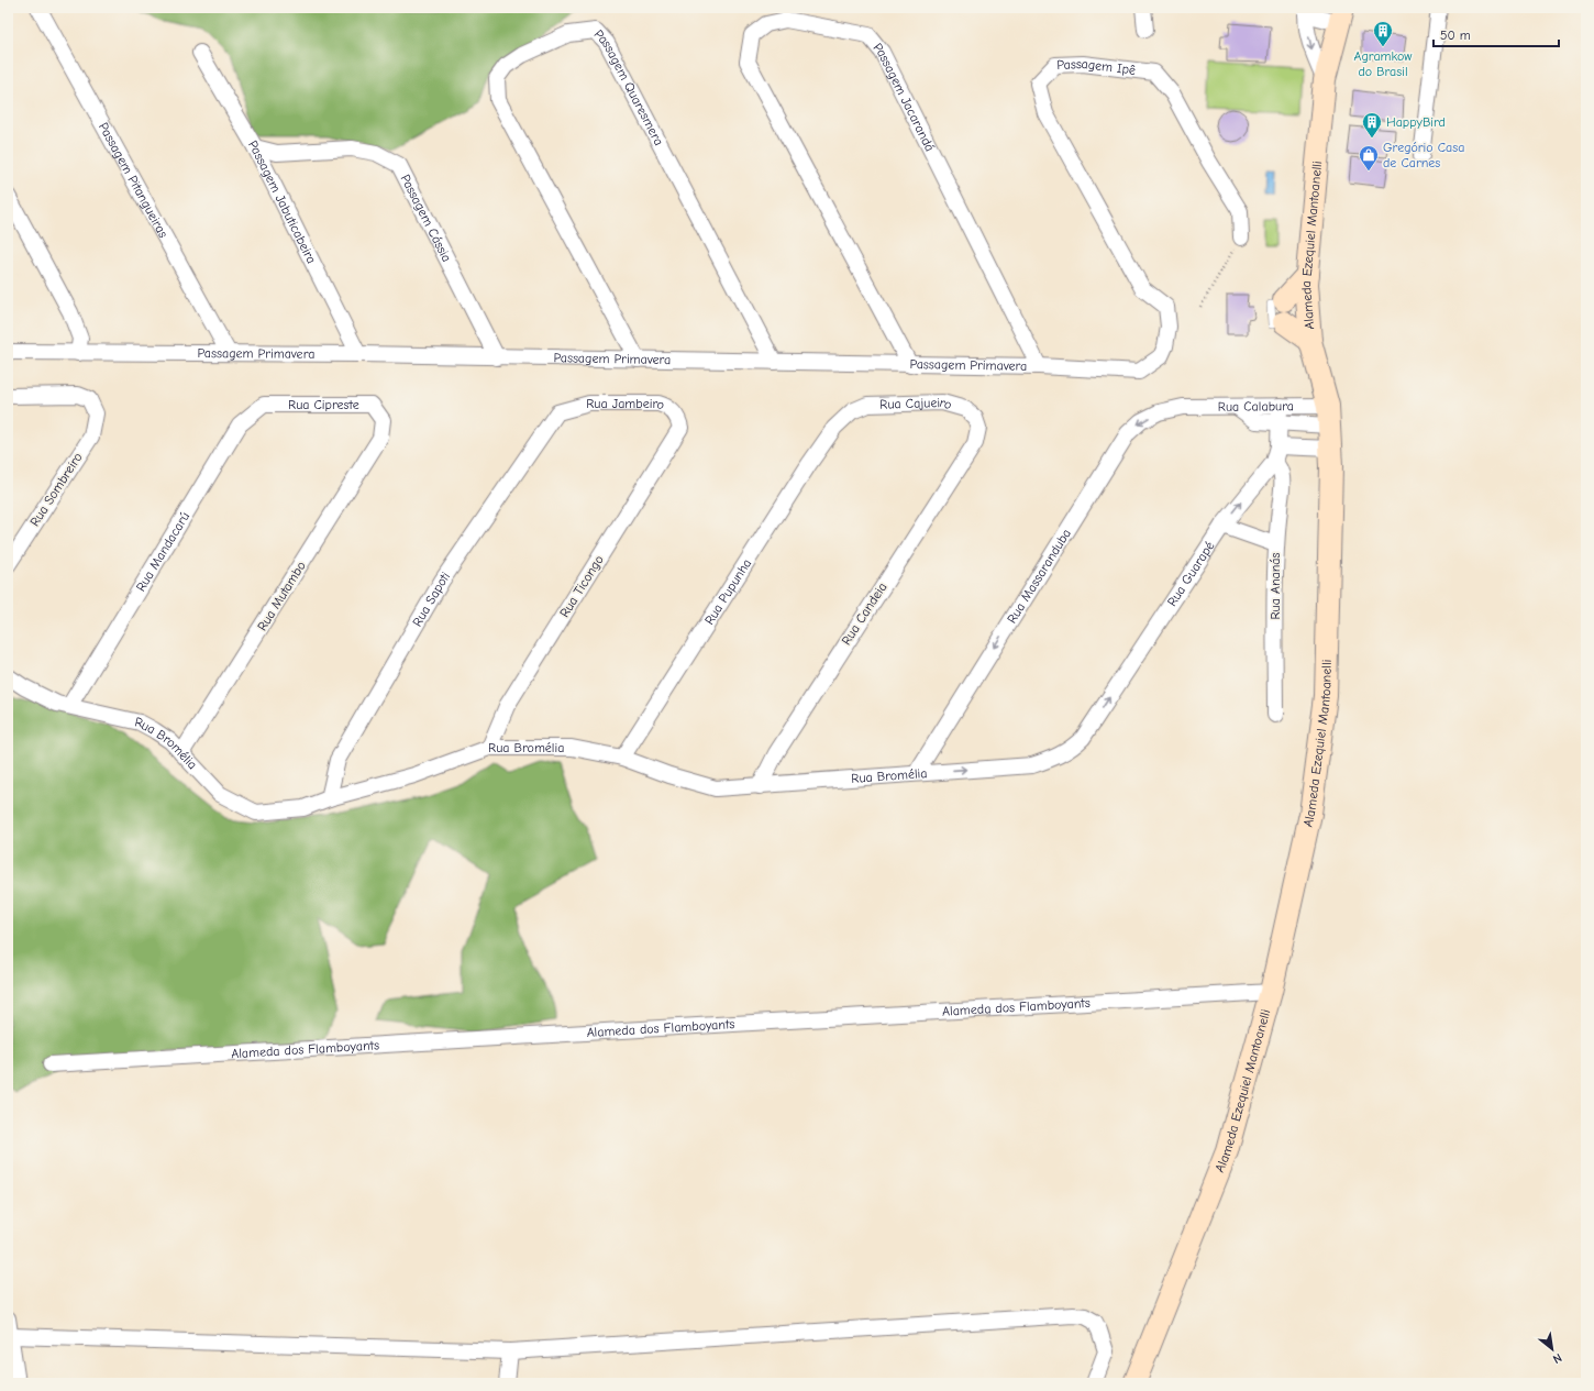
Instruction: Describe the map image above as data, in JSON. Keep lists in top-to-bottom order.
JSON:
{
  "streets": {
    "main road": ["Alameda Ezequiel Mantoanelli"],
    "street": [
      "Passagem Ipê",
      "Passagem Quaresmera",
      "Passagem Jacarandá",
      "Passagem Pitangueiras",
      "Passagem Jabuticabeira",
      "Passagem Cássia",
      "Passagem Primavera",
      "Rua Cipreste",
      "Rua Cajueiro",
      "Rua Jambeiro",
      "Rua Calabura",
      "Rua Sombreiro",
      "Rua Mandacarú",
      "Rua Guarapé",
      "Rua Massaranduba",
      "Rua Ticongo",
      "Rua Ananás",
      "Rua Pupunha",
      "Rua Mutambo",
      "Rua Sapoti",
      "Rua Candeia",
      "Rua Bromélia",
      "Alameda dos Flamboyants"
    ]
  },
  "crossings": [
    ["Passagem Ipê", "Passagem Primavera"],
    ["Passagem Quaresmera", "Passagem Primavera"],
    ["Passagem Jacarandá", "Passagem Primavera"],
    ["Passagem Pitangueiras", "Passagem Primavera"],
    ["Passagem Jabuticabeira", "Passagem Cássia"],
    ["Passagem Jabuticabeira", "Passagem Primavera"],
    ["Passagem Cássia", "Passagem Primavera"],
    ["Alameda Ezequiel Mantoanelli", "Rua Calabura"],
    ["Alameda Ezequiel Mantoanelli", "Alameda dos Flamboyants"],
    ["Rua Cipreste", "Rua Mandacarú"],
    ["Rua Cipreste", "Rua Mutambo"],
    ["Rua Cajueiro", "Rua Pupunha"],
    ["Rua Cajueiro", "Rua Candeia"],
    ["Rua Jambeiro", "Rua Ticongo"],
    ["Rua Jambeiro", "Rua Sapoti"],
    ["Rua Calabura", "Rua Massaranduba"],
    ["Rua Mandacarú", "Rua Bromélia"],
    ["Rua Guarapé", "Rua Ananás"],
    ["Rua Guarapé", "Rua Bromélia"],
    ["Rua Massaranduba", "Rua Bromélia"],
    ["Rua Ticongo", "Rua Bromélia"],
    ["Rua Pupunha", "Rua Bromélia"],
    ["Rua Mutambo", "Rua Bromélia"],
    ["Rua Sapoti", "Rua Bromélia"],
    ["Rua Candeia", "Rua Bromélia"]
  ],
  "one_way": ["Rua Guarapé", "Rua Massaranduba"],
  "places": {
    "building": ["Agramkow do Brasil", "HappyBird"],
    "shop": ["Gregório Casa de Carnes"]
  },
  "scale_bar": "50 m",
  "north": "bottom right"
}
